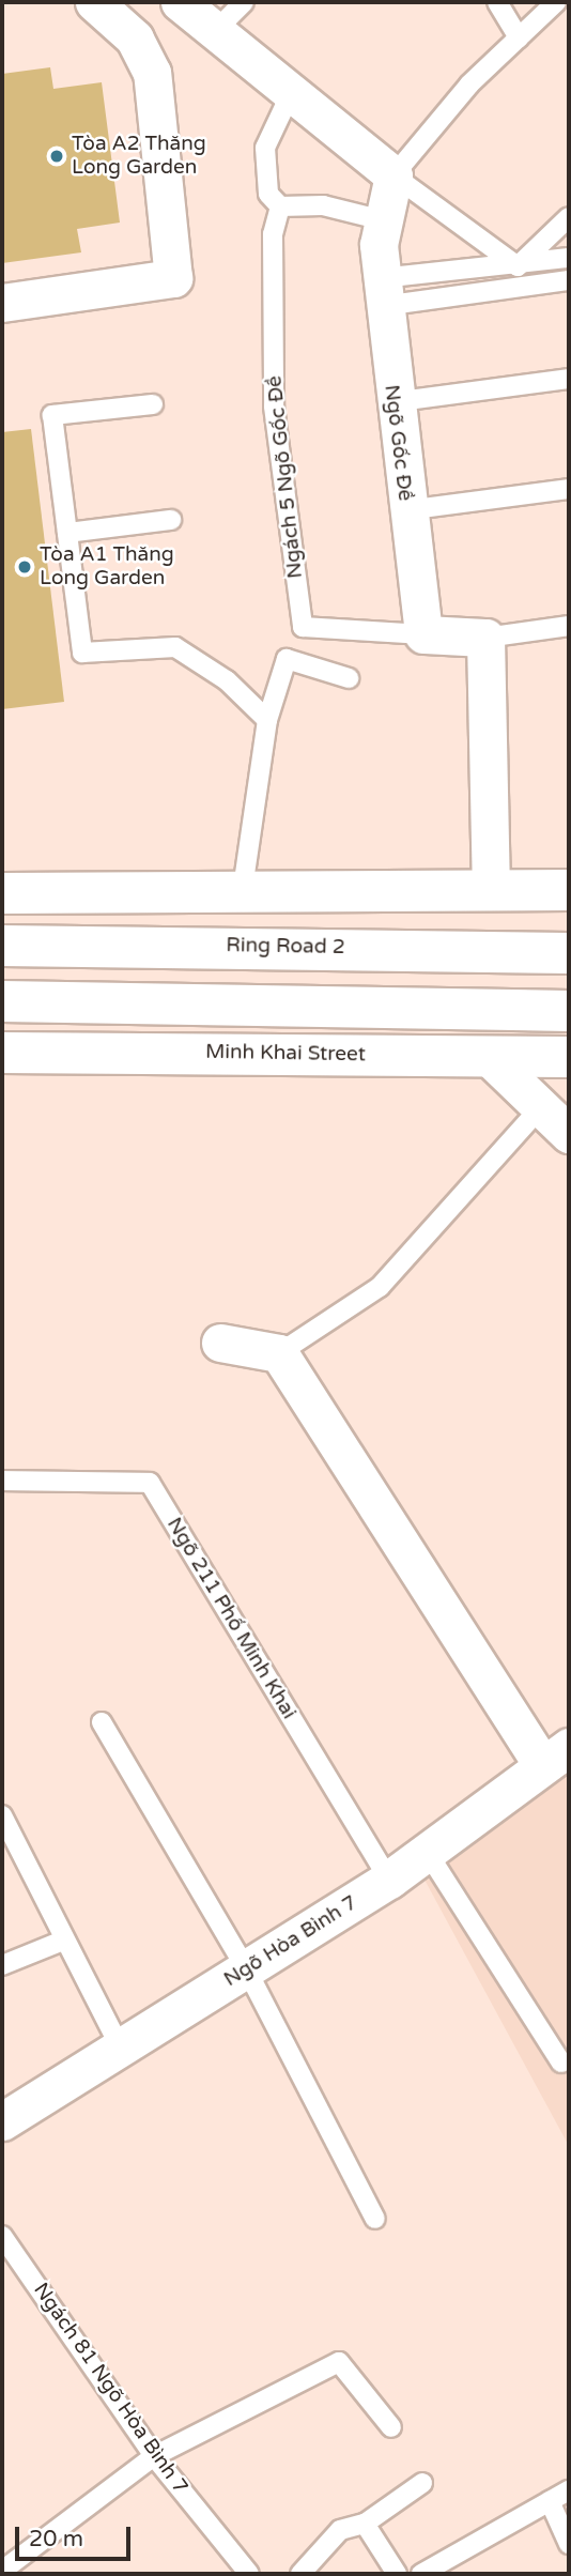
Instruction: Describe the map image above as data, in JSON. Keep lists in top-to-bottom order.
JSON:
{
  "streets": {
    "main road": ["Ring Road 2", "Minh Khai Street"],
    "street": ["Ngõ Gốc Đề", "Ngõ Hòa Bình 7"],
    "lane": ["Ngách 5 Ngõ Gốc Đề", "Ngõ 211 Phố Minh Khai", "Ngách 81 Ngõ Hòa Bình 7"]
  },
  "crossings": [
    ["Ngõ Gốc Đề", "Ngách 5 Ngõ Gốc Đề"],
    ["Ngõ 211 Phố Minh Khai", "Ngõ Hòa Bình 7"]
  ],
  "places": ["Tòa A2 Thăng Long Garden", "Tòa A1 Thăng Long Garden"],
  "scale_bar": "20 m"
}
